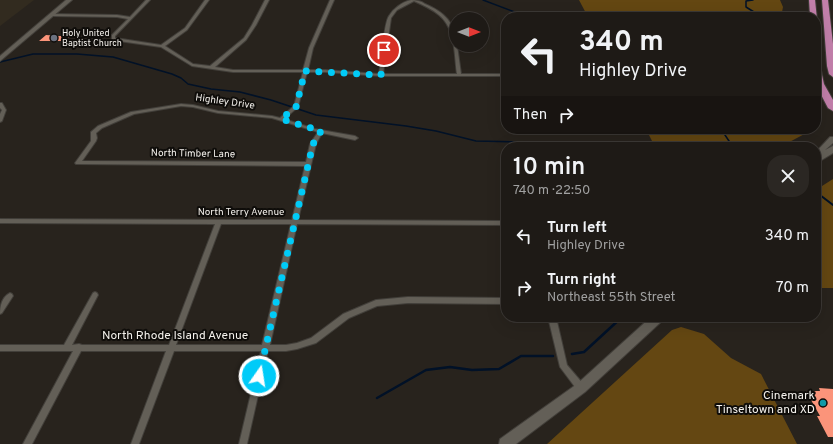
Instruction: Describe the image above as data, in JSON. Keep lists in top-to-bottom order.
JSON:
{
  "streets": {
    "street": [
      "Highley Drive",
      "North Timber Lane",
      "North Terry Avenue",
      "North Rhode Island Avenue"
    ]
  },
  "crossings": [
    ["Highley Drive", "North Timber Lane"]
  ],
  "places": ["Holy United Baptist Church", "Cinemark Tinseltown and XD"],
  "north": "right",
  "page": {
    "turn": ["340 m", "Highley Drive"],
    "then": "Then",
    "heading": ["10 min", "740 m · 22:50"],
    "list": [
      {
        "name": "Turn left",
        "note": "Highley Drive",
        "value": "340 m"
      },
      {
        "name": "Turn right",
        "note": "Northeast 55th Street",
        "value": "70 m"
      }
    ]
  }
}
